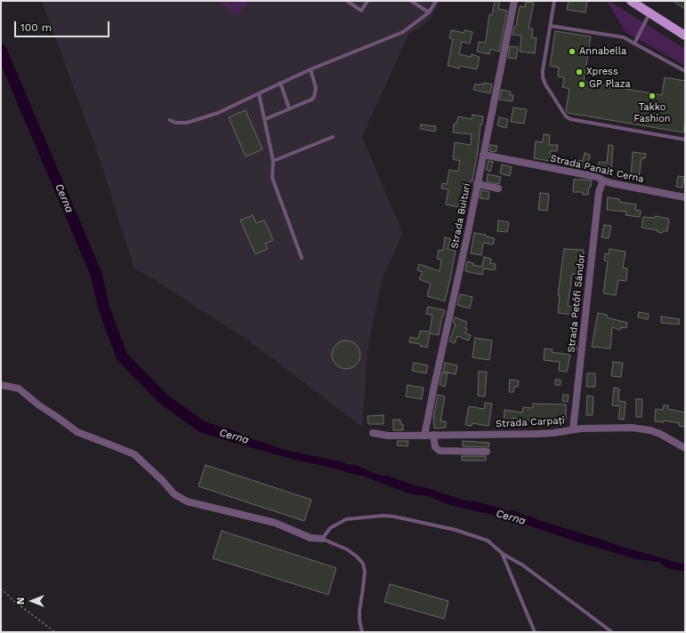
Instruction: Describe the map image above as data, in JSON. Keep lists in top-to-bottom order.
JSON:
{
  "streets": {
    "street": [
      "Strada Panait Cerna",
      "Strada Buituri",
      "Strada Petőfi Sándor",
      "Strada Carpați"
    ]
  },
  "crossings": [
    ["Strada Panait Cerna", "Strada Buituri"],
    ["Strada Panait Cerna", "Strada Petőfi Sándor"],
    ["Strada Buituri", "Strada Carpați"],
    ["Strada Petőfi Sándor", "Strada Carpați"]
  ],
  "water": ["Cerna"],
  "places": [
    "Annabella",
    "Xpress",
    "GP Plaza",
    "Takko Fashion"
  ],
  "scale_bar": "100 m",
  "north": "left"
}
